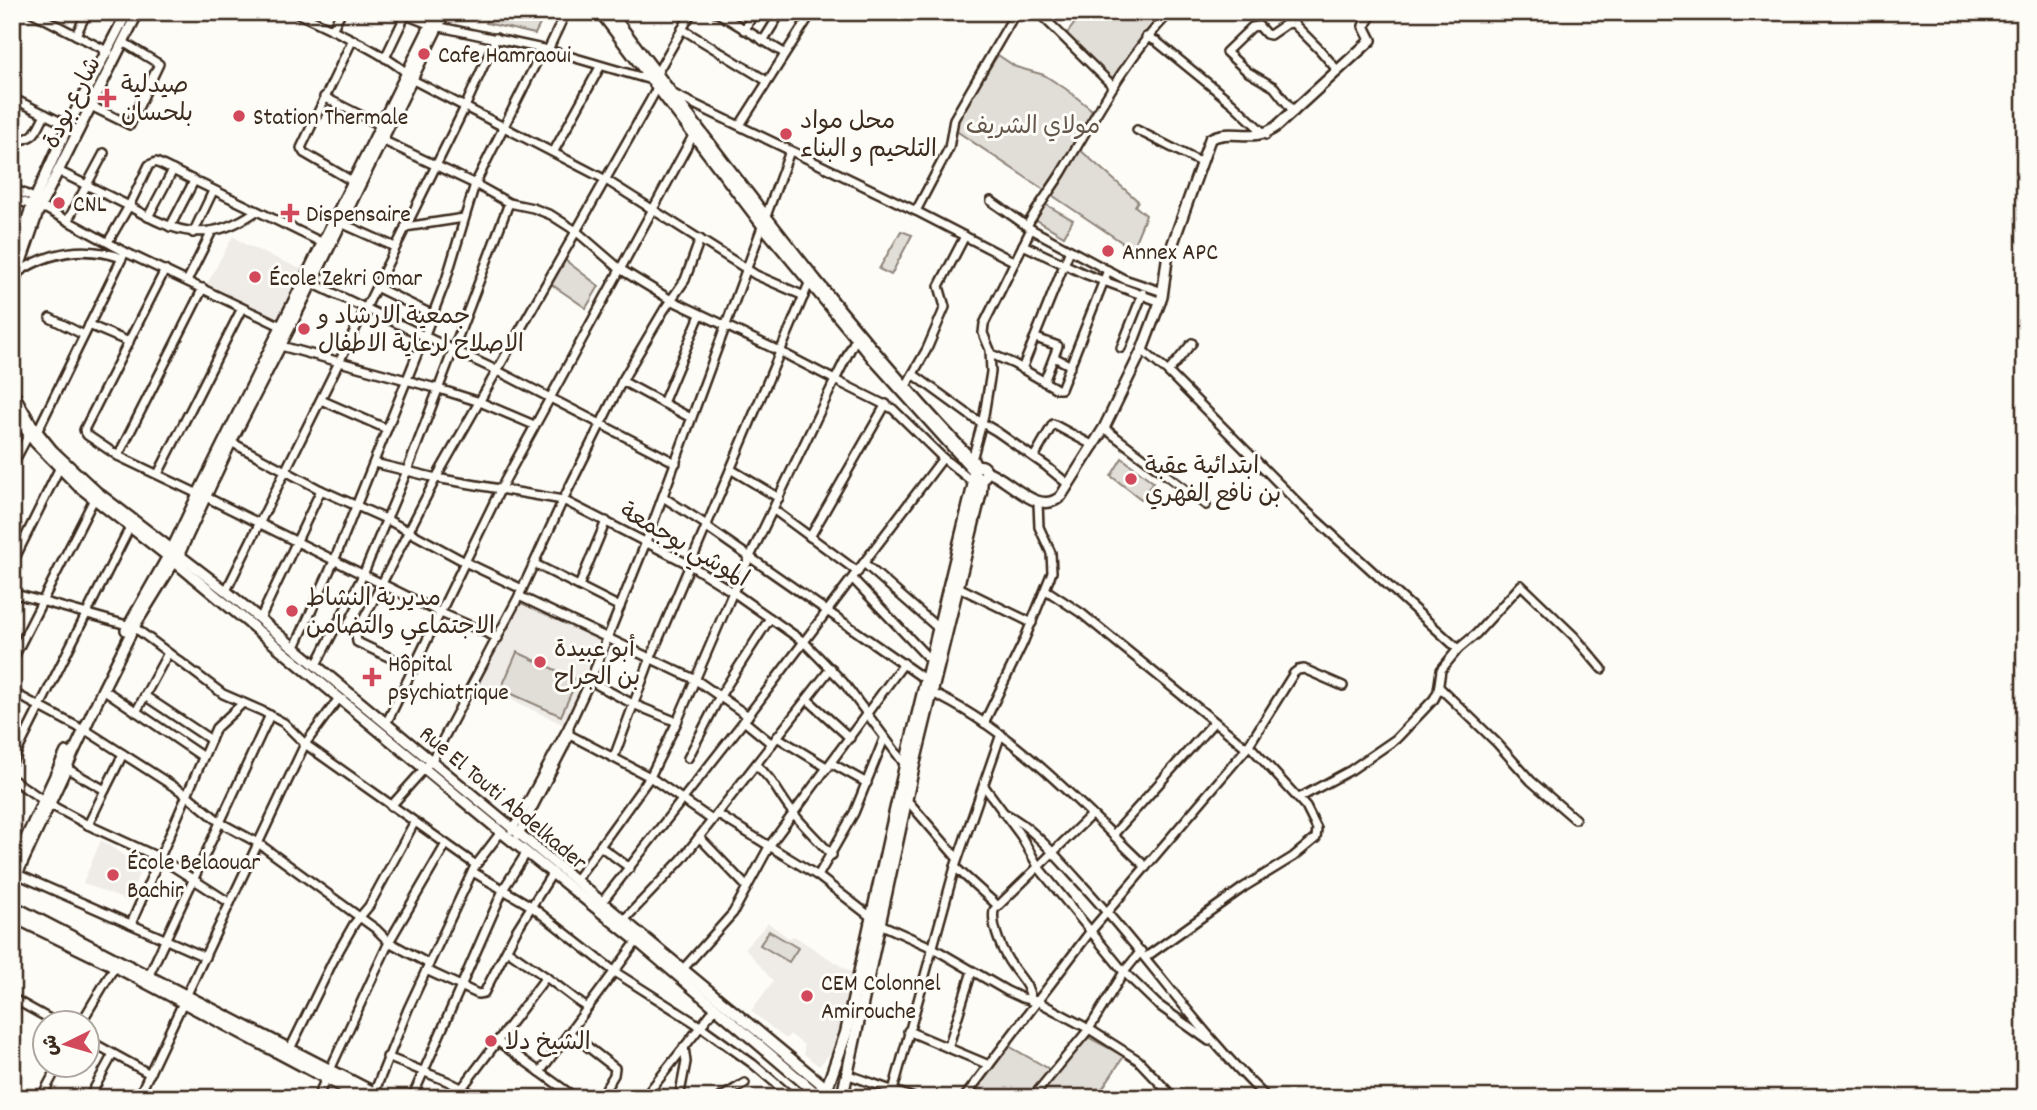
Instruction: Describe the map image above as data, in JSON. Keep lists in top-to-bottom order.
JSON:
{
  "streets": {
    "street": ["شارع بودة", "الموشي بوجمعة", "Rue El Touti Abdelkader"]
  },
  "parks": ["مولاي الشريف"],
  "places": {
    "other": [
      "Cafe Hamraoui",
      "Station Thermale",
      "محل مواد التلحيم و البناء",
      "CNL",
      "Annex APC",
      "École Zekri Omar",
      "جمعية الارشاد و الاصلاح لرعاية الاطفال",
      "ابتدائية عقبة بن نافع الفهري",
      "مديرية النشاط الاجتماعي والتضامن",
      "أبو عبيدة بن الجراح",
      "École Belaouar Bachir",
      "CEM Colonnel Amirouche",
      "الشيخ دلا"
    ],
    "health": ["صيدلية بلحسان", "Dispensaire", "Hôpital psychiatrique"]
  },
  "north": "left"
}
